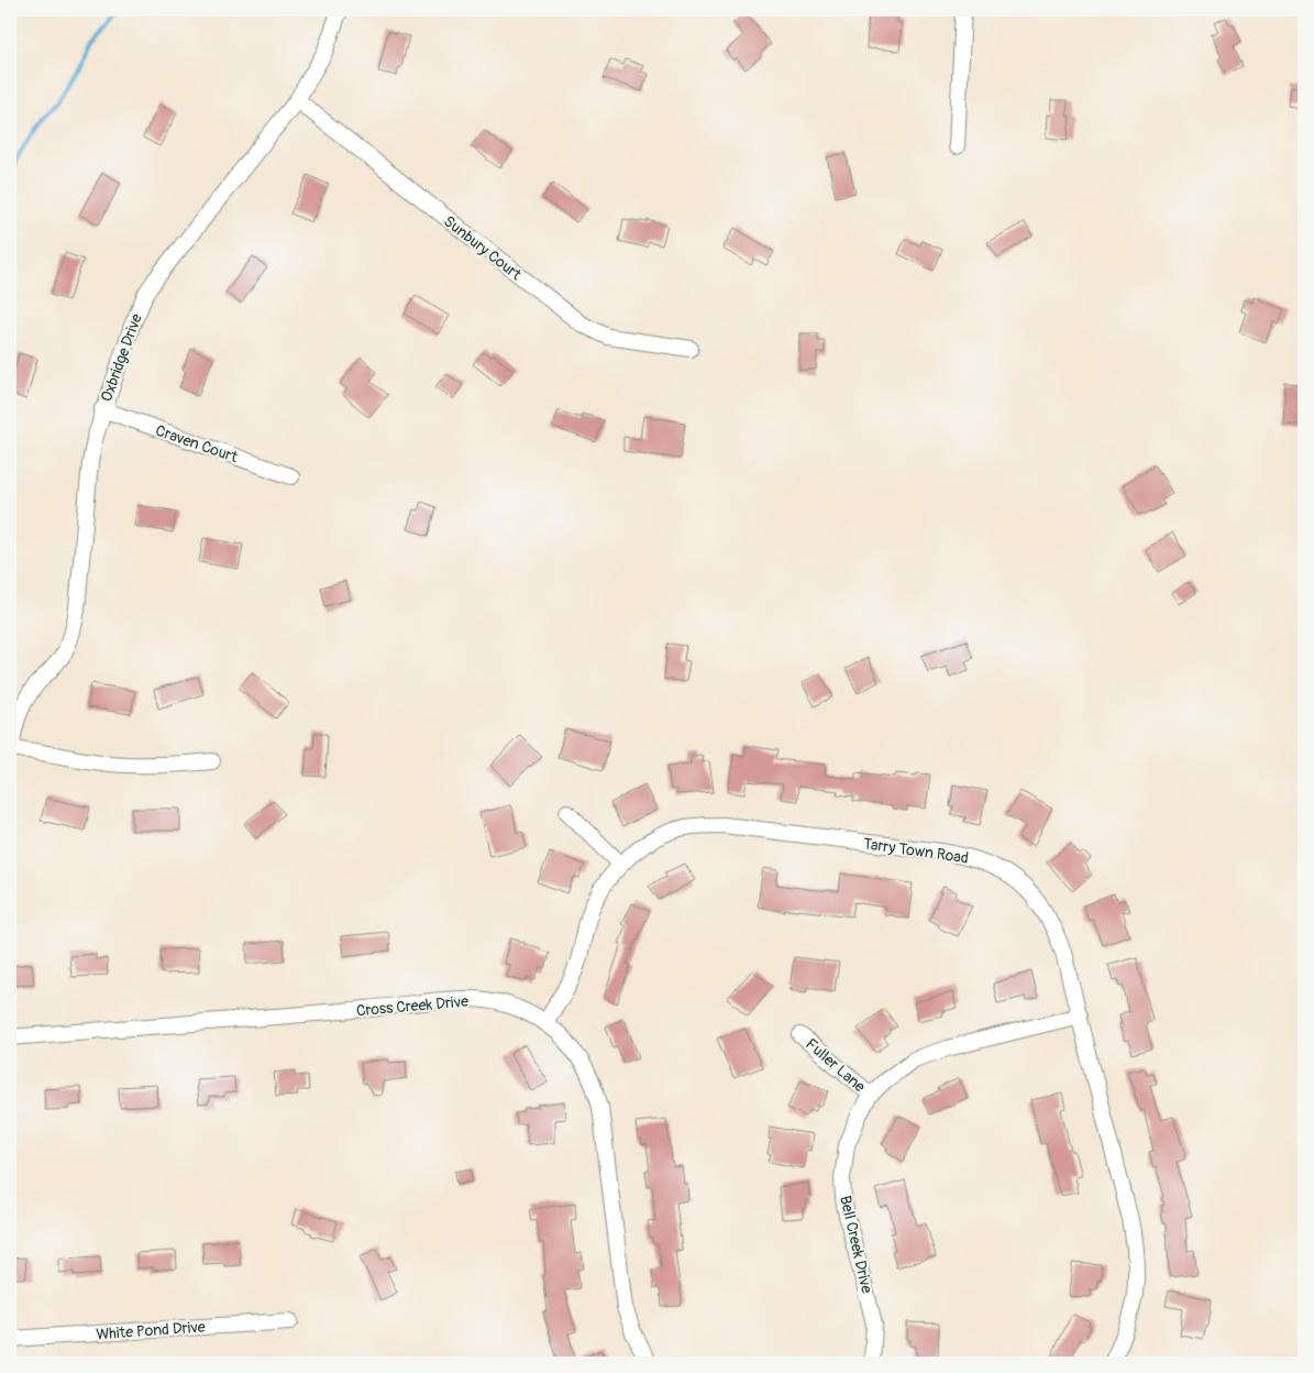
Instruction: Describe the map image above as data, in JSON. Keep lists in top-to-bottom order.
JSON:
{
  "streets": {
    "street": [
      "Sunbury Court",
      "Oxbridge Drive",
      "Craven Court",
      "Tarry Town Road",
      "Cross Creek Drive",
      "Fuller Lane",
      "Bell Creek Drive",
      "White Pond Drive"
    ]
  },
  "crossings": [
    ["Sunbury Court", "Oxbridge Drive"],
    ["Oxbridge Drive", "Craven Court"],
    ["Tarry Town Road", "Cross Creek Drive"],
    ["Tarry Town Road", "Bell Creek Drive"],
    ["Fuller Lane", "Bell Creek Drive"]
  ]
}
